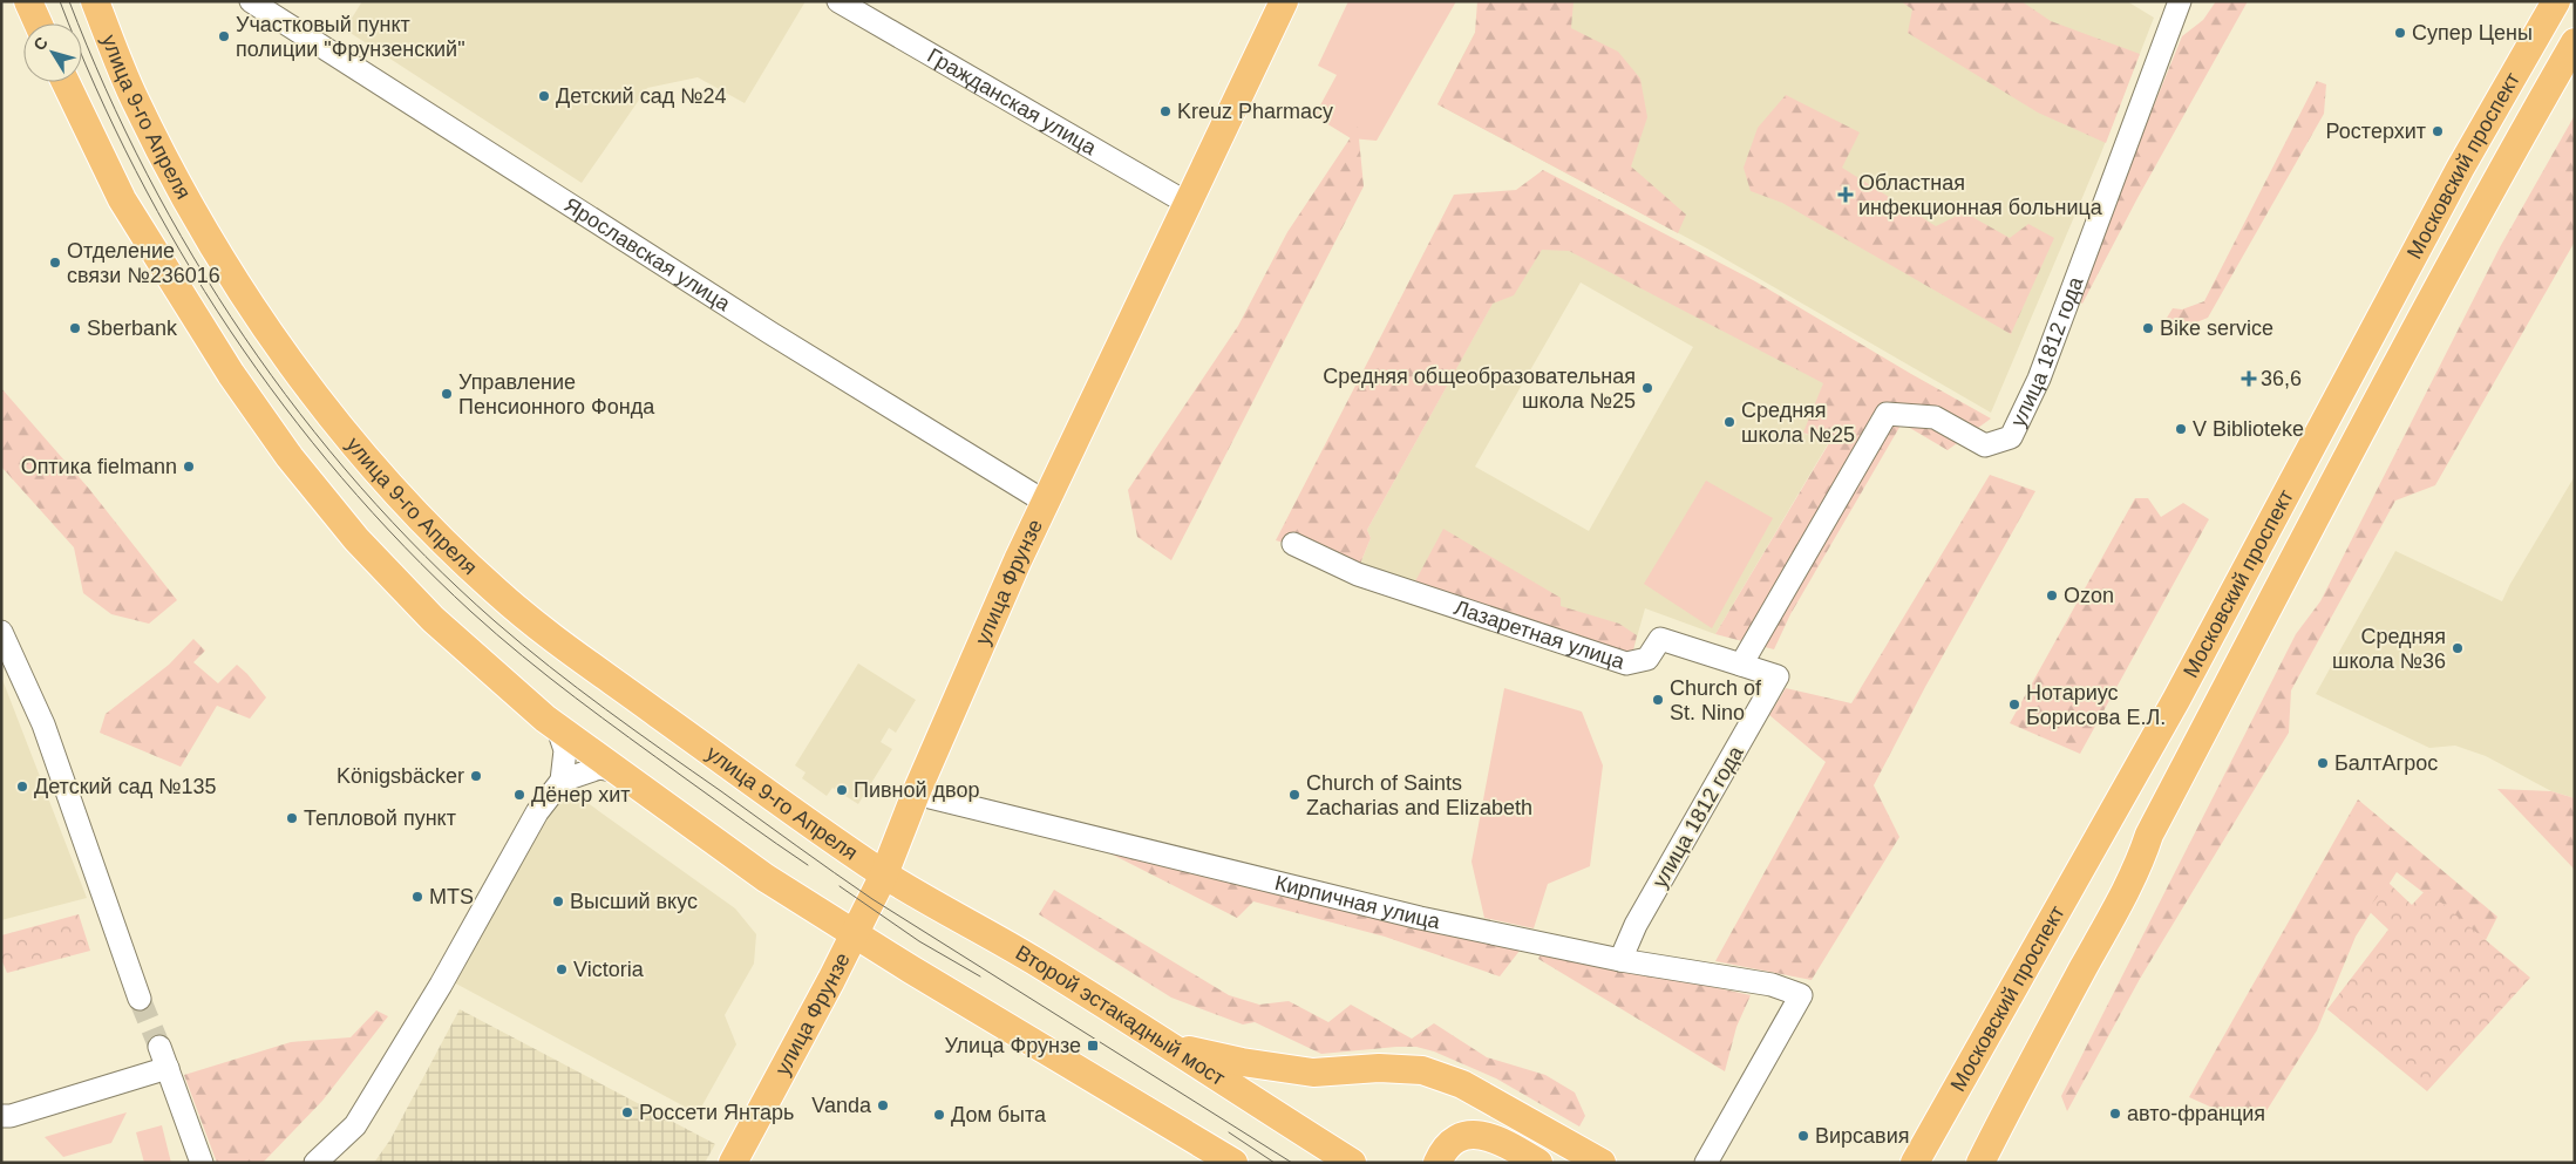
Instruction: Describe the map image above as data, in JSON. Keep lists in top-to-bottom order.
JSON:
{
  "streets": {
    "main road": [
      "улица 9-го Апреля",
      "Московский проспект",
      "улица Фрунзе",
      "Второй эстакадный мост"
    ],
    "street": [
      "Гражданская улица",
      "Ярославская улица",
      "улица 1812 года",
      "Лазаретная улица",
      "Кирпичная улица"
    ]
  },
  "crossings": [
    ["Гражданская улица", "улица Фрунзе"],
    ["улица 9-го Апреля", "улица Фрунзе"],
    ["улица 9-го Апреля", "Второй эстакадный мост"],
    ["Ярославская улица", "улица Фрунзе"],
    ["улица 1812 года", "Лазаретная улица"],
    ["улица 1812 года", "Кирпичная улица"],
    ["улица Фрунзе", "Кирпичная улица"],
    ["улица Фрунзе", "Второй эстакадный мост"]
  ],
  "places": {
    "other": [
      "Супер Цены",
      "Участковый пункт полиции \"Фрунзенский\"",
      "Детский сад №24",
      "Kreuz Pharmacy",
      "Ростерхит",
      "Отделение связи №236016",
      "Sberbank",
      "Bike service",
      "Средняя общеобразовательная школа №25",
      "Управление Пенсионного Фонда",
      "Средняя школа №25",
      "V Biblioteke",
      "Оптика fielmann",
      "Ozon",
      "Средняя школа №36",
      "Church of St. Nino",
      "Нотариус Борисова Е.Л.",
      "БалтАгрос",
      "Königsbäcker",
      "Детский сад №135",
      "Пивной двор",
      "Дёнер хит",
      "Church of Saints Zacharias and Elizabeth",
      "Тепловой пункт",
      "MTS",
      "Высший вкус",
      "Victoria",
      "Vanda",
      "Россети Янтарь",
      "авто-франция",
      "Дом быта",
      "Вирсавия"
    ],
    "health": ["Областная инфекционная больница", "36,6"],
    "transit": ["Улица Фрунзе"]
  },
  "north": "top left"
}
